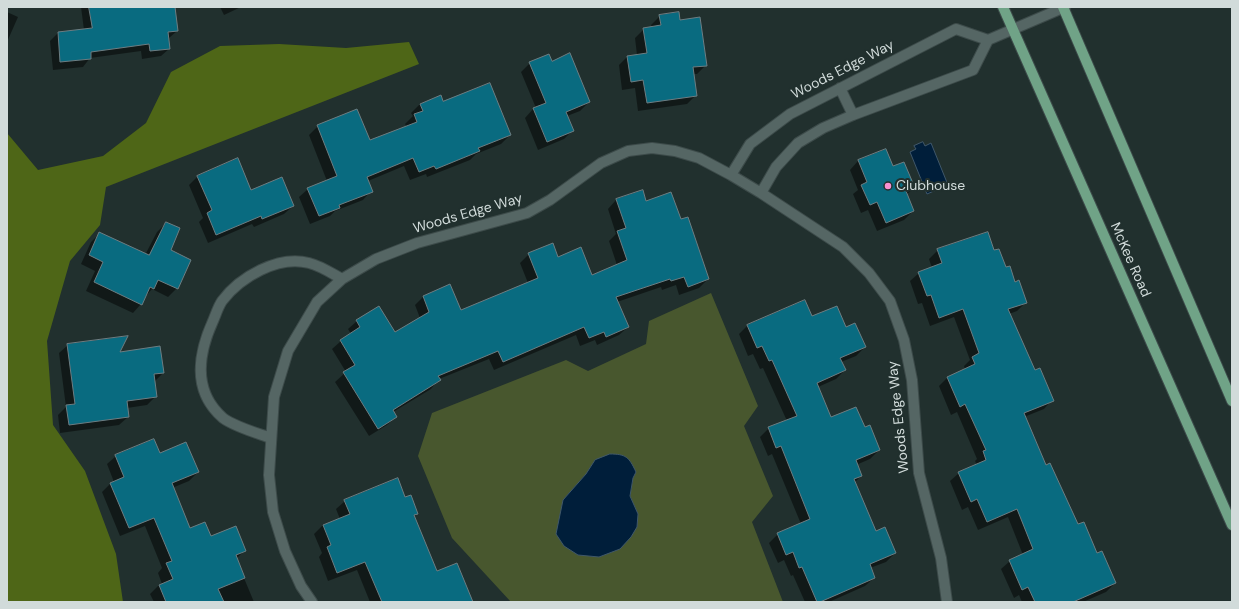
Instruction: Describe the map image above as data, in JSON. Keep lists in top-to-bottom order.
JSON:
{
  "streets": {
    "main road": ["McKee Road"],
    "street": ["Woods Edge Way"]
  },
  "places": ["Clubhouse"]
}
